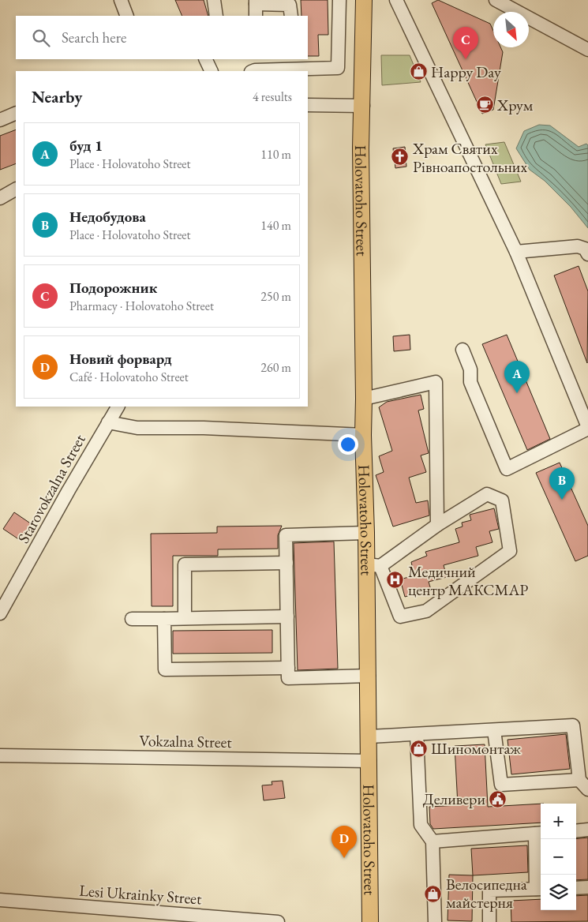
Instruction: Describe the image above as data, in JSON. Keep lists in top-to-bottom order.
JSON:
{
  "streets": {
    "main road": ["Holovatoho Street"],
    "street": ["Starovokzalna Street", "Vokzalna Street", "Lesi Ukrainky Street"]
  },
  "crossings": [
    ["Holovatoho Street", "Vokzalna Street"]
  ],
  "places": {
    "shop": ["Happy Day", "Шиномонтаж", "Велосипедна майстерня"],
    "cafe": ["Хрум"],
    "church": ["Храм Святих Рівноапостольних"],
    "hospital": ["Медичний центр МАКСМАР"],
    "public building": ["Деливери"]
  },
  "north": "bottom right",
  "page": {
    "search": "Search here",
    "pins": [
      "C",
      "A",
      "B",
      "D"
    ],
    "heading": ["Nearby", "4 results"],
    "list": [
      {
        "mark": "A",
        "name": "буд 1",
        "note": "Place · Holovatoho Street",
        "value": "110 m"
      },
      {
        "mark": "B",
        "name": "Недобудова",
        "note": "Place · Holovatoho Street",
        "value": "140 m"
      },
      {
        "mark": "C",
        "name": "Подорожник",
        "note": "Pharmacy · Holovatoho Street",
        "value": "250 m"
      },
      {
        "mark": "D",
        "name": "Новий форвард",
        "note": "Café · Holovatoho Street",
        "value": "260 m"
      }
    ],
    "map_buttons": ["+", "−"]
  }
}
